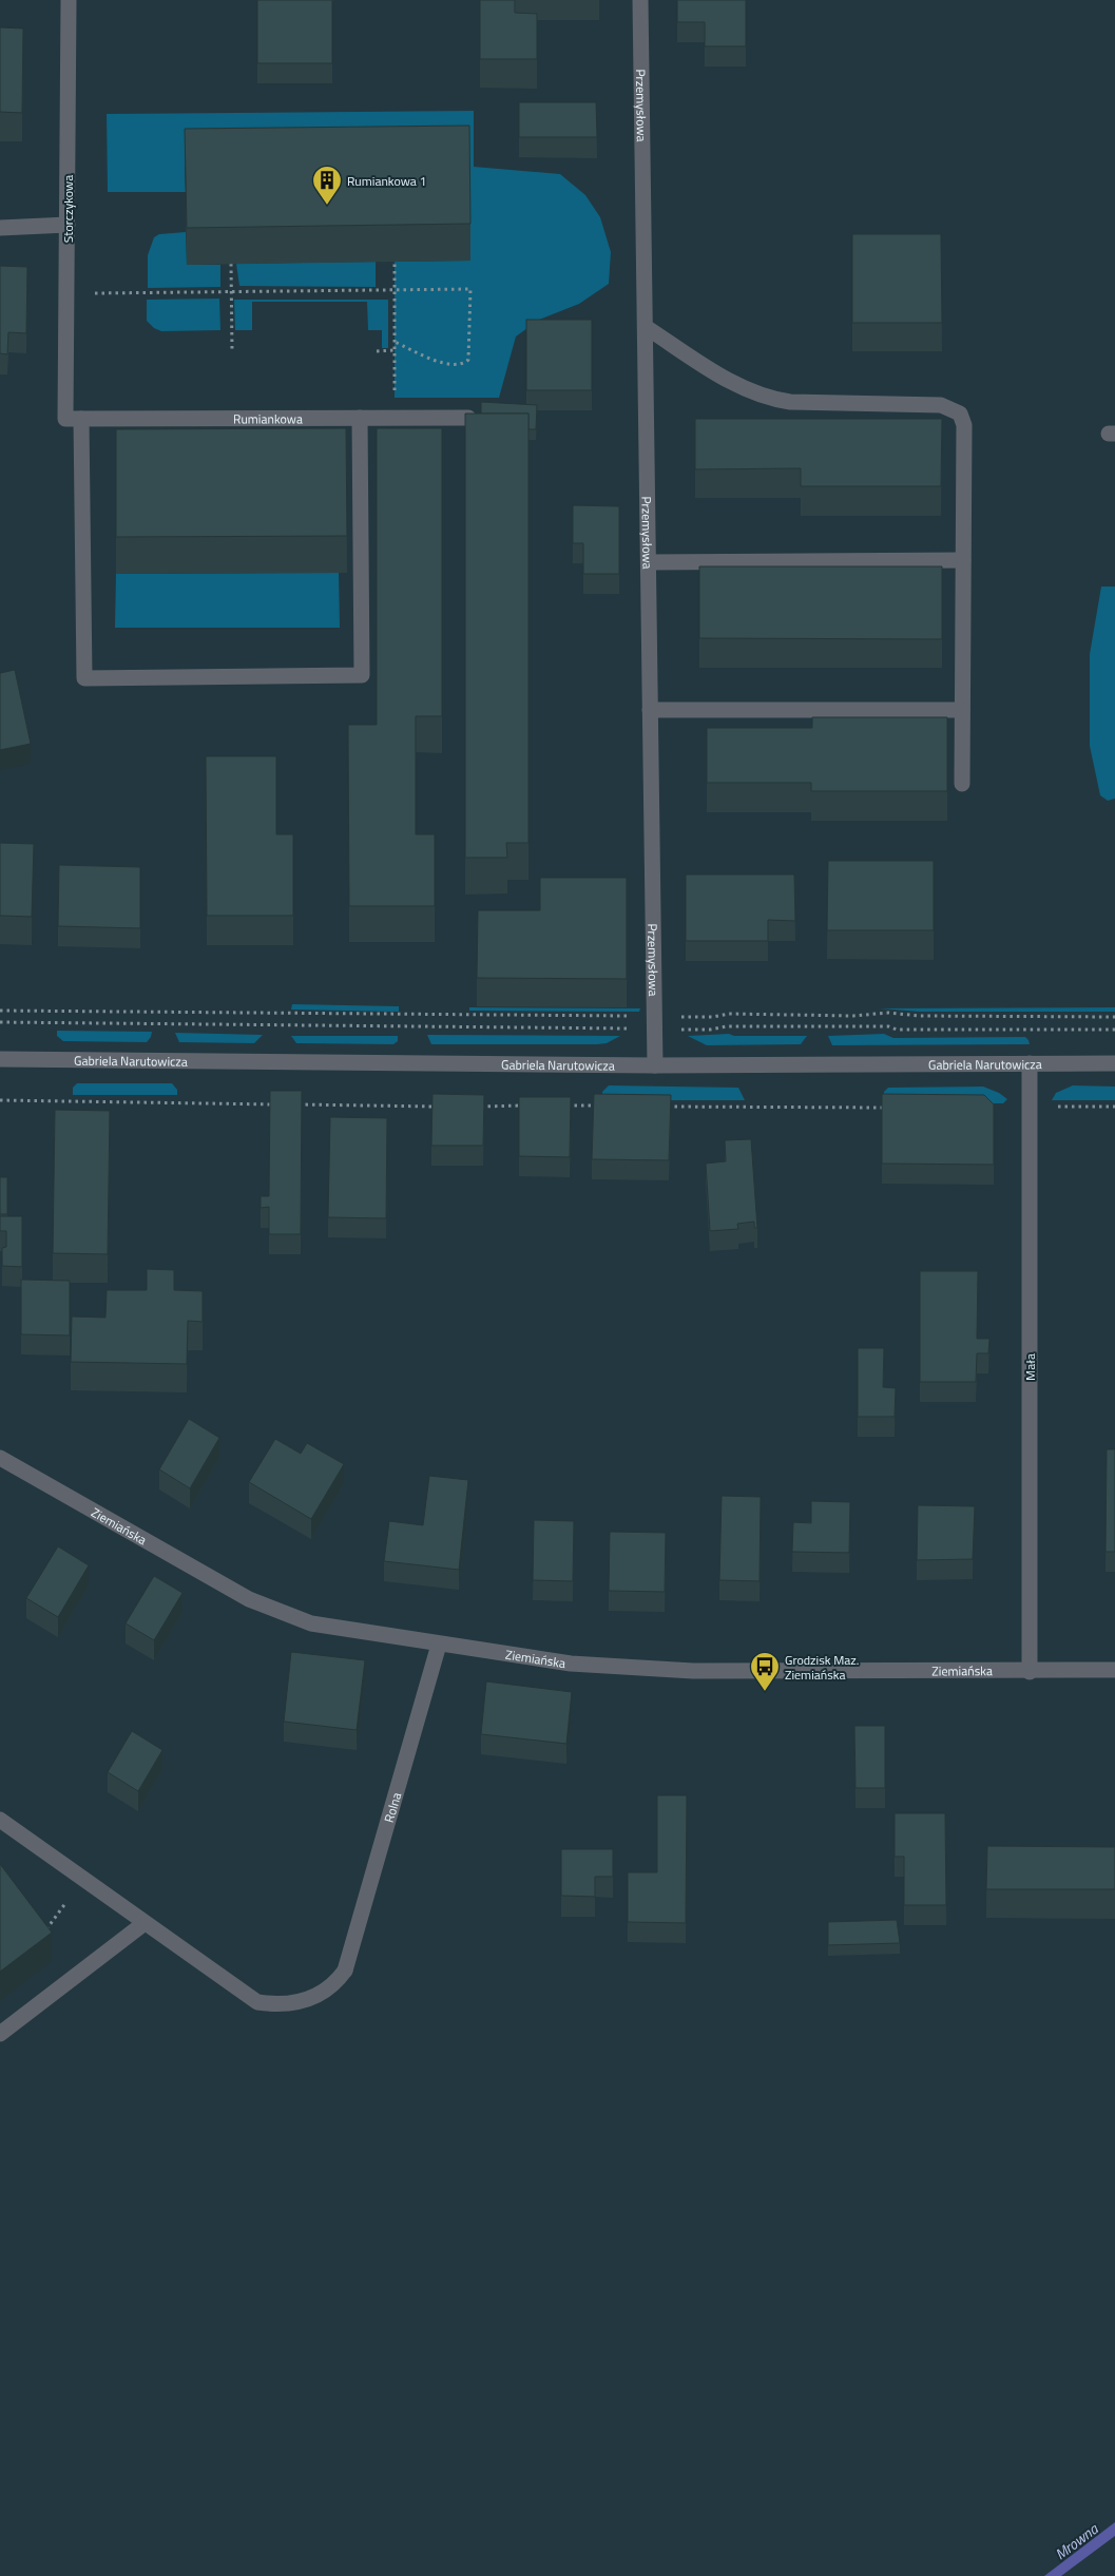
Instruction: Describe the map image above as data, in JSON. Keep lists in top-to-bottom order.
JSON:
{
  "streets": {
    "street": [
      "Przemysłowa",
      "Storczykowa",
      "Rumiankowa",
      "Gabriela Narutowicza",
      "Mała",
      "Ziemiańska",
      "Rolna"
    ]
  },
  "crossings": [
    ["Przemysłowa", "Gabriela Narutowicza"],
    ["Storczykowa", "Rumiankowa"],
    ["Gabriela Narutowicza", "Mała"],
    ["Mała", "Ziemiańska"],
    ["Ziemiańska", "Rolna"]
  ],
  "water": ["Mrowna"],
  "places": {
    "building": ["Rumiankowa 1"],
    "bus stop": ["Grodzisk Maz. Ziemiańska"]
  }
}
